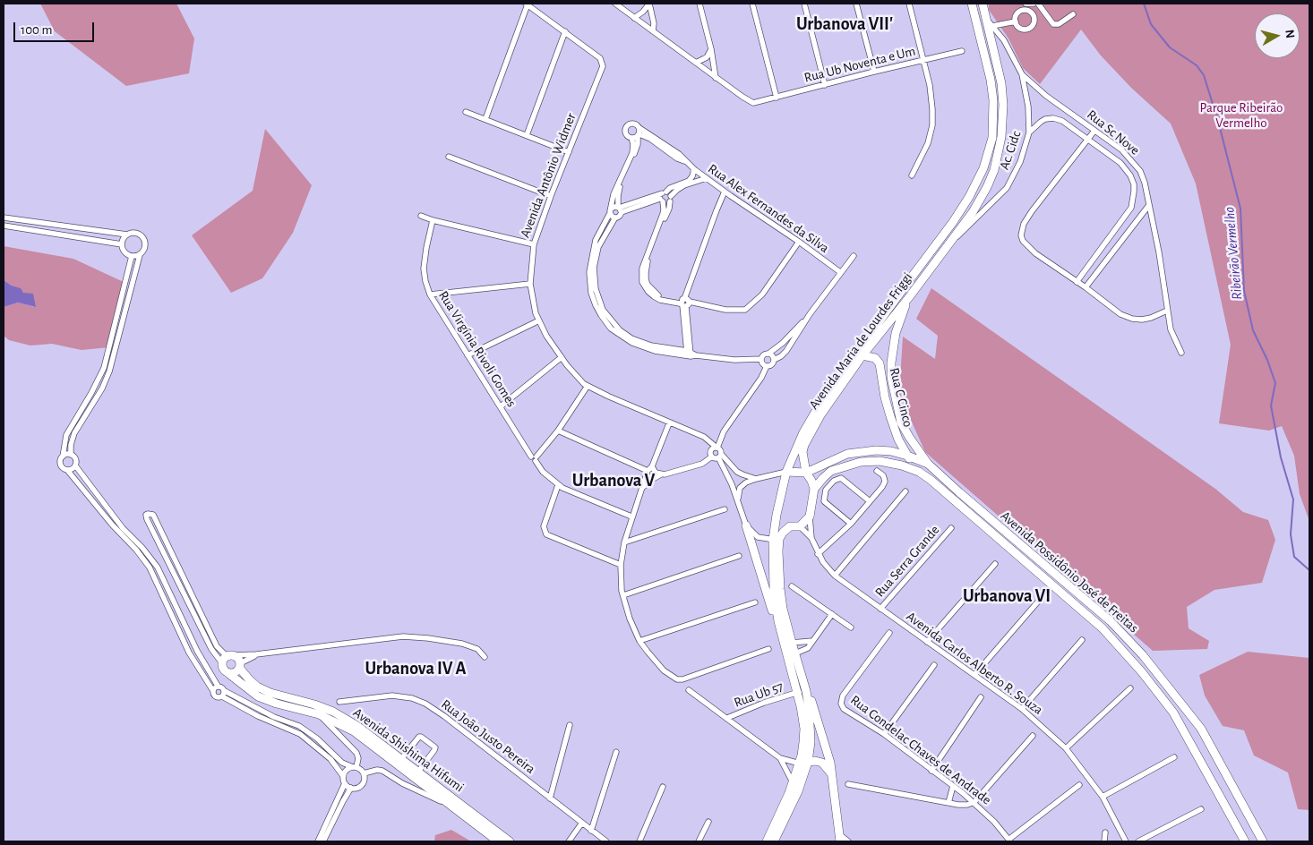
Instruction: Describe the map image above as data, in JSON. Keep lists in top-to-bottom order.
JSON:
{
  "streets": {
    "street": [
      "Rua Ub Noventa e Um",
      "Rua Sc Nove",
      "Ac. Cidc",
      "Avenida Antônio Widmer",
      "Rua Alex Fernandes da Silva",
      "Avenida Maria de Lourdes Friggi",
      "Rua Virgínia Rivoli Gomes",
      "Rua C Cinco",
      "Rua Serra Grande",
      "Avenida Possidônio José de Freitas",
      "Avenida Carlos Alberto R. Souza",
      "Rua Ub 57",
      "Rua João Justo Pereira",
      "Avenida Shishima Hifumi",
      "Rua Condelac Chaves de Andrade"
    ]
  },
  "crossings": [
    ["Rua Sc Nove", "Ac. Cidc"],
    ["Ac. Cidc", "Avenida Maria de Lourdes Friggi"],
    ["Avenida Maria de Lourdes Friggi", "Rua C Cinco"],
    ["Avenida Maria de Lourdes Friggi", "Avenida Possidônio José de Freitas"],
    ["Avenida Maria de Lourdes Friggi", "Rua Ub 57"],
    ["Rua C Cinco", "Avenida Possidônio José de Freitas"],
    ["Rua Serra Grande", "Avenida Carlos Alberto R. Souza"]
  ],
  "districts": [
    "Urbanova VII'",
    "Urbanova V",
    "Urbanova VI",
    "Urbanova IV A"
  ],
  "water": ["Ribeirão Vermelho"],
  "parks": ["Parque Ribeirão Vermelho"],
  "scale_bar": "100 m",
  "north": "right"
}
